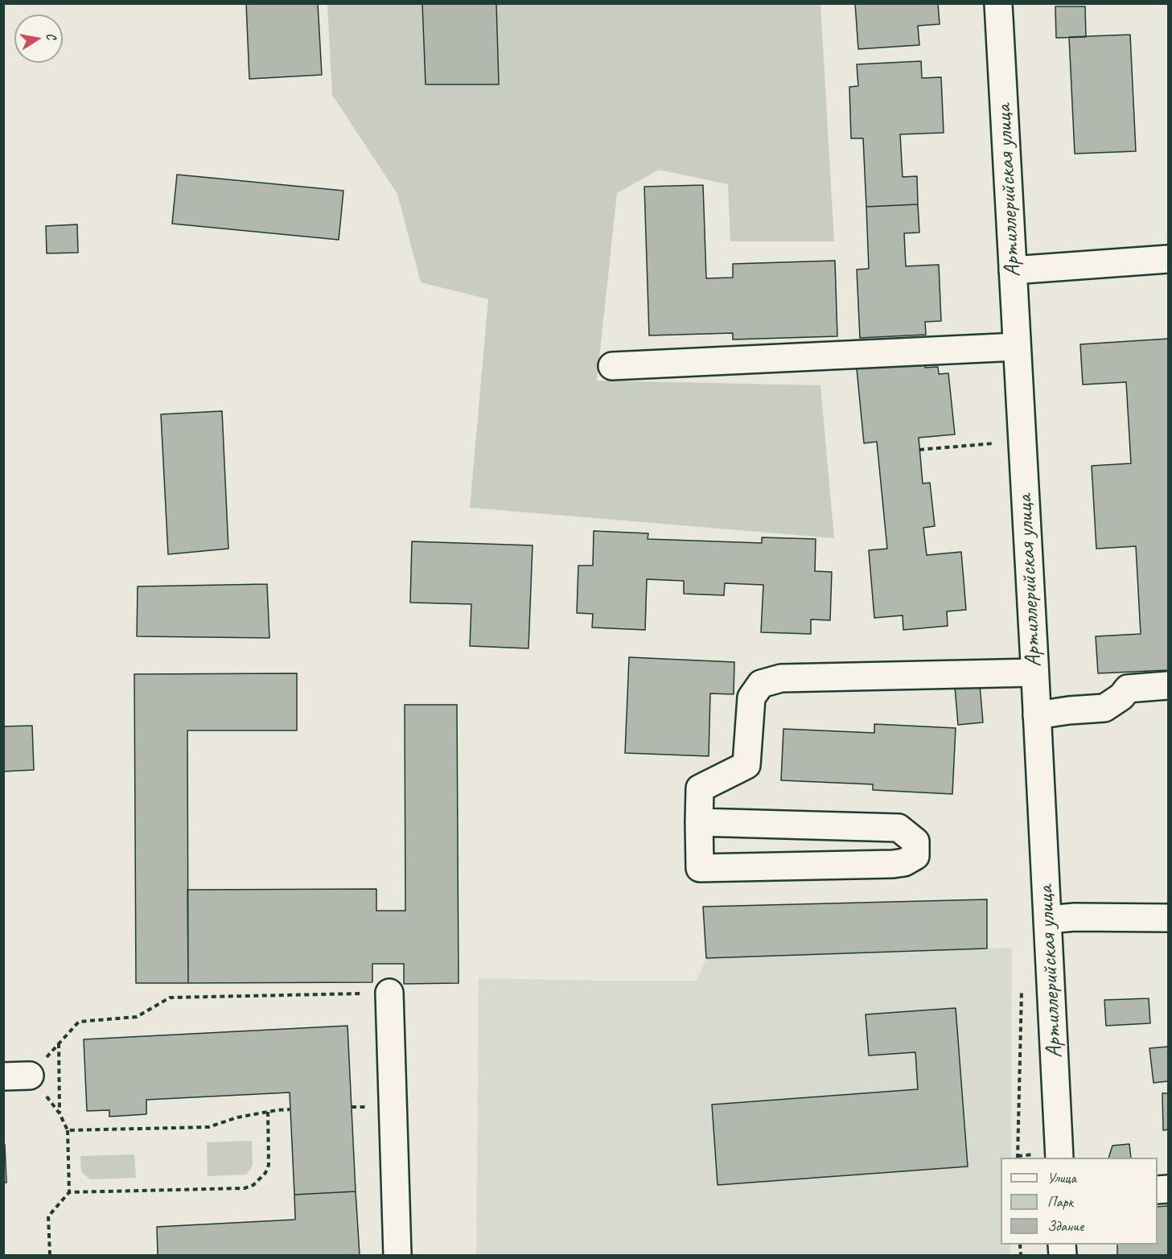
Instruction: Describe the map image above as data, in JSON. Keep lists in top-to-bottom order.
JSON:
{
  "streets": {
    "main road": ["Артиллерийская улица"]
  },
  "legend": ["Улица", "Парк", "Здание"],
  "north": "right"
}
